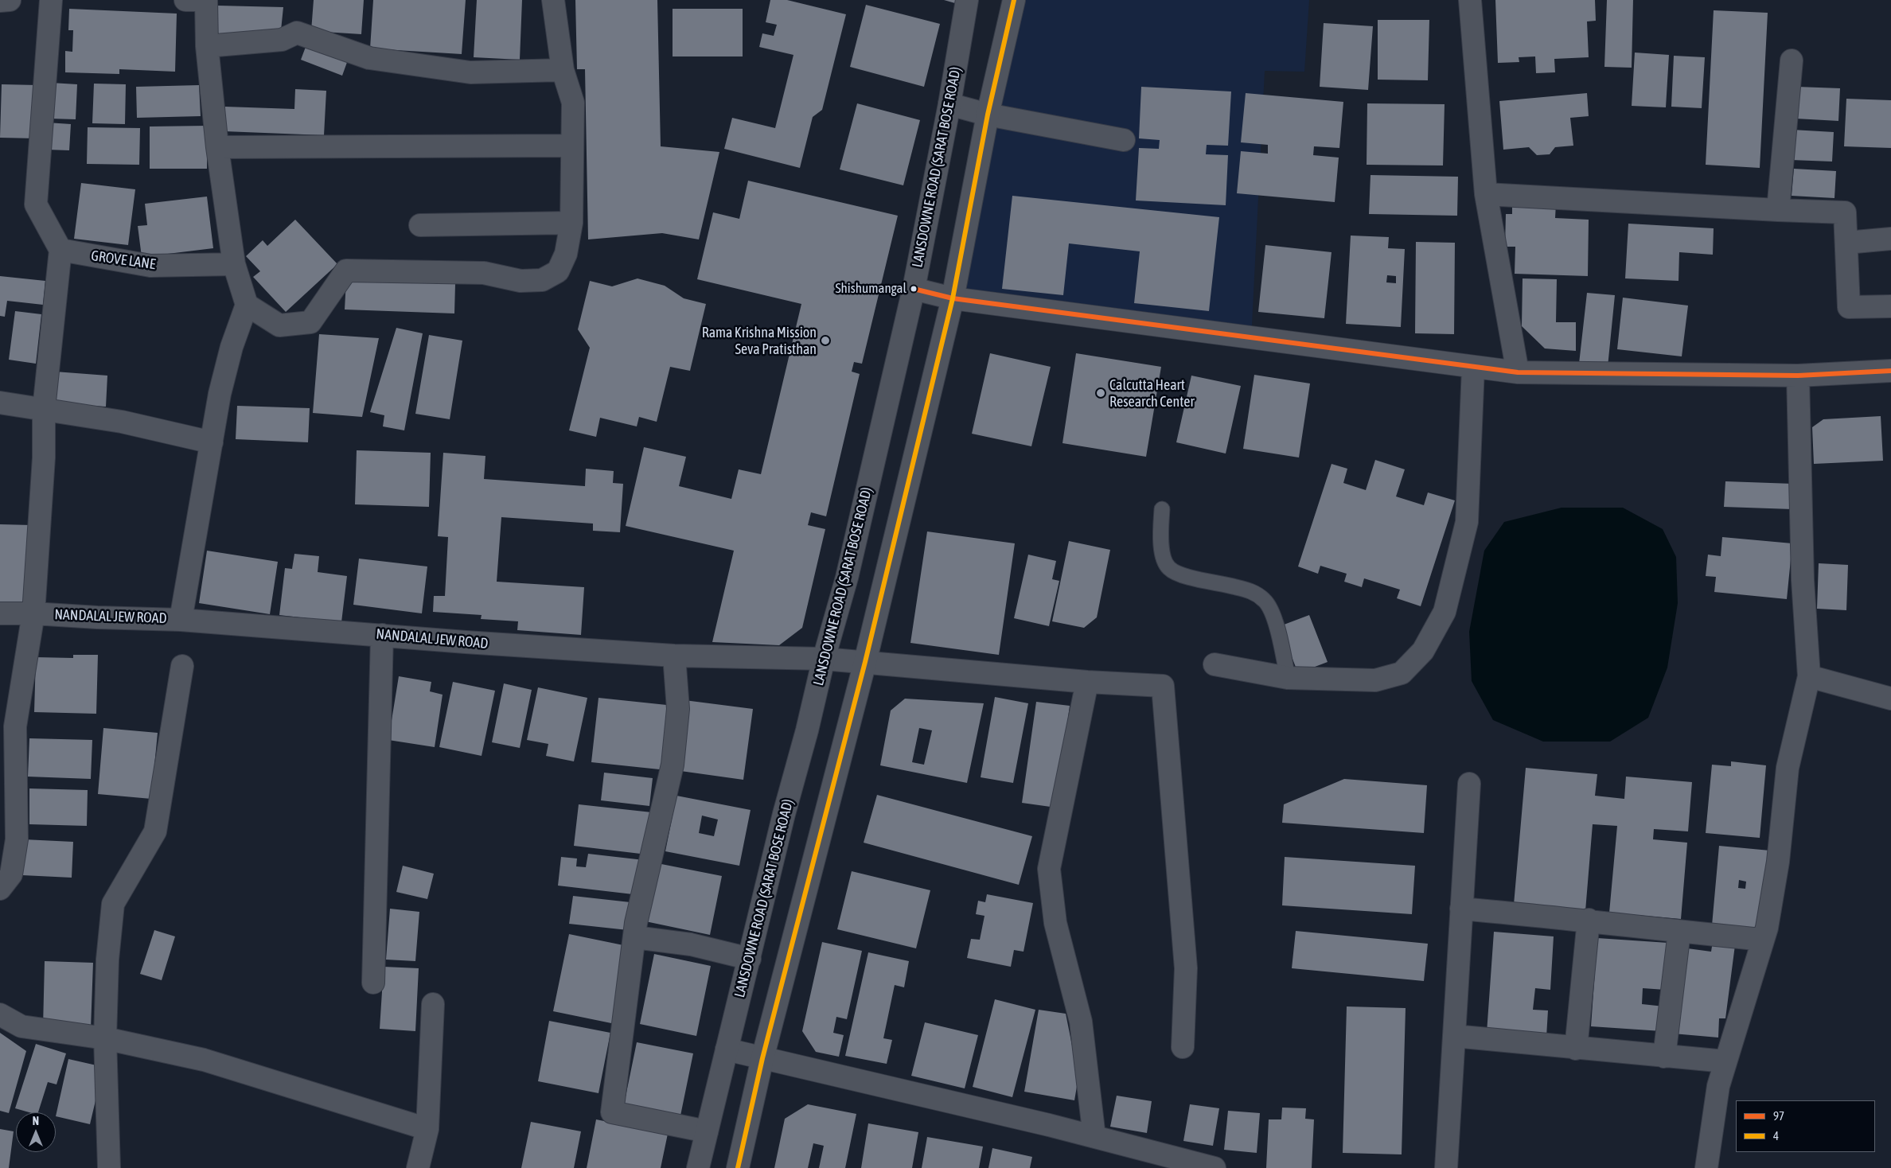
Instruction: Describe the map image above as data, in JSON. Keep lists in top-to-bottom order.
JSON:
{
  "streets": {
    "street": ["LANSDOWNE ROAD (SARAT BOSE ROAD)", "GROVE LANE", "NANDALAL JEW ROAD"]
  },
  "crossings": [
    ["LANSDOWNE ROAD (SARAT BOSE ROAD)", "NANDALAL JEW ROAD"]
  ],
  "places": ["Shishumangal", "Rama Krishna Mission Seva Pratisthan", "Calcutta Heart Research Center"],
  "lines": ["transit line 4", "transit line 97"],
  "legend": ["97", "4"],
  "north": "top"
}
